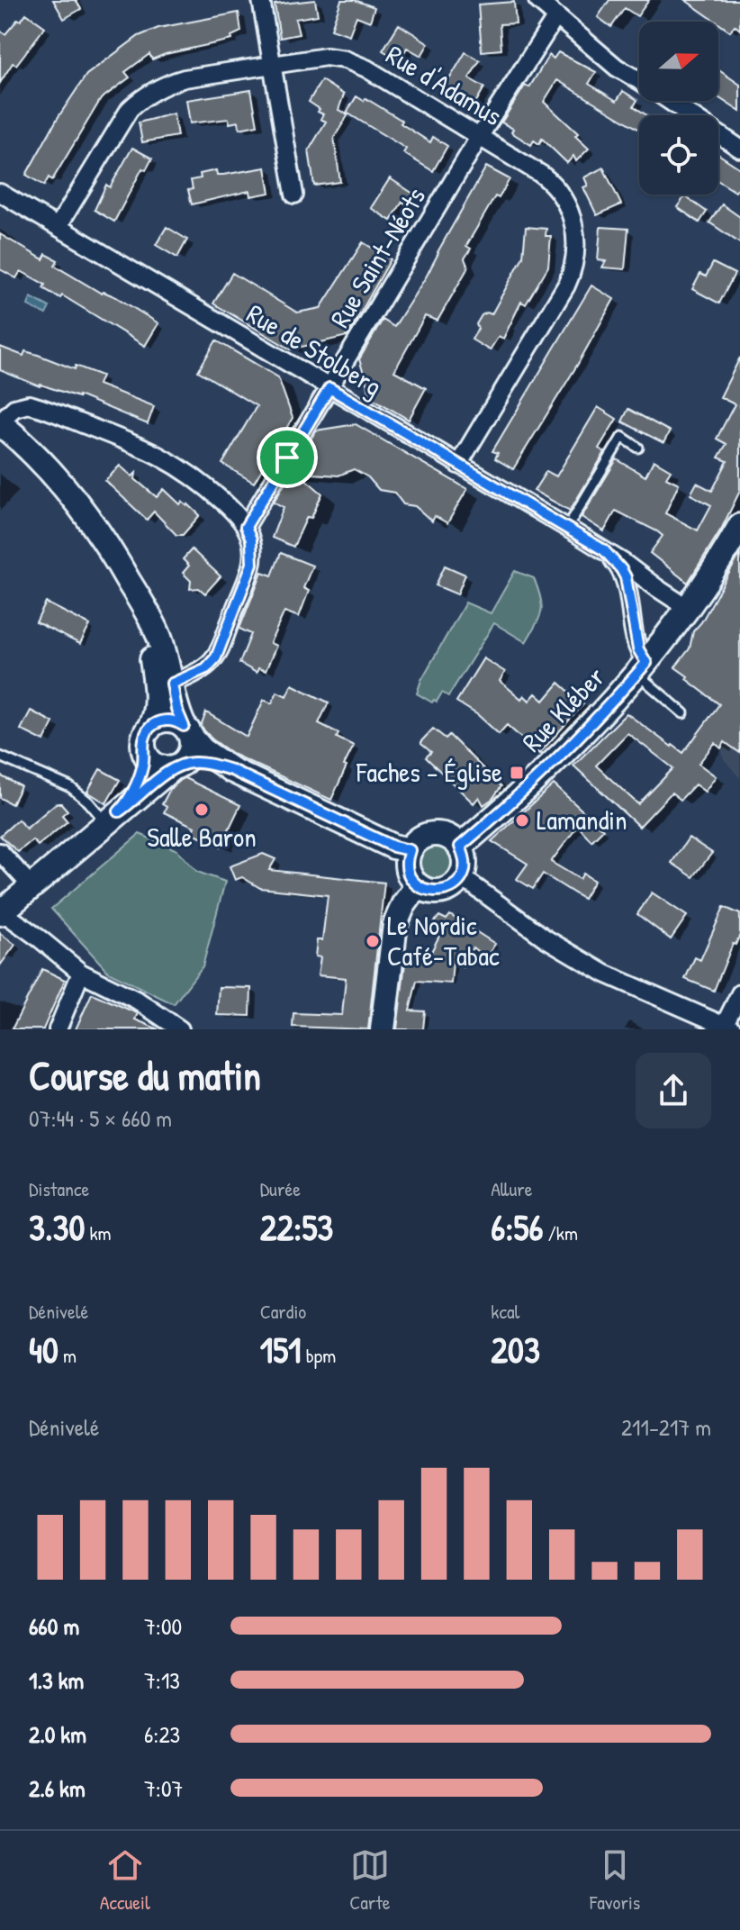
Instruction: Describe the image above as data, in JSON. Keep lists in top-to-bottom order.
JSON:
{
  "streets": {
    "street": [
      "Rue d'Adamus",
      "Rue Saint-Néots",
      "Rue de Stolberg",
      "Rue Kléber"
    ]
  },
  "crossings": [
    ["Rue d'Adamus", "Rue Saint-Néots"],
    ["Rue d'Adamus", "Rue de Stolberg"],
    ["Rue Saint-Néots", "Rue de Stolberg"],
    ["Rue de Stolberg", "Rue Kléber"]
  ],
  "places": {
    "transit": ["Faches – Église"],
    "other": ["Salle Baron", "Lamandin", "Le Nordic Café-Tabac"]
  },
  "north": "right",
  "page": {
    "heading": ["Course du matin", "07:44 · 5 × 660 m"],
    "stats": [
      ["Distance", "3.30 km"],
      ["Durée", "22:53"],
      ["Allure", "6:56 /km"],
      ["Dénivelé", "40 m"],
      ["Cardio", "151 bpm"],
      ["kcal", "203"]
    ],
    "chart": ["Dénivelé", "211–217 m"],
    "list": [
      {
        "name": "660 m",
        "note": "7:00"
      },
      {
        "name": "1.3 km",
        "note": "7:13"
      },
      {
        "name": "2.0 km",
        "note": "6:23"
      },
      {
        "name": "2.6 km",
        "note": "7:07"
      }
    ],
    "tabs": ["Accueil", "Carte", "Favoris"]
  }
}
